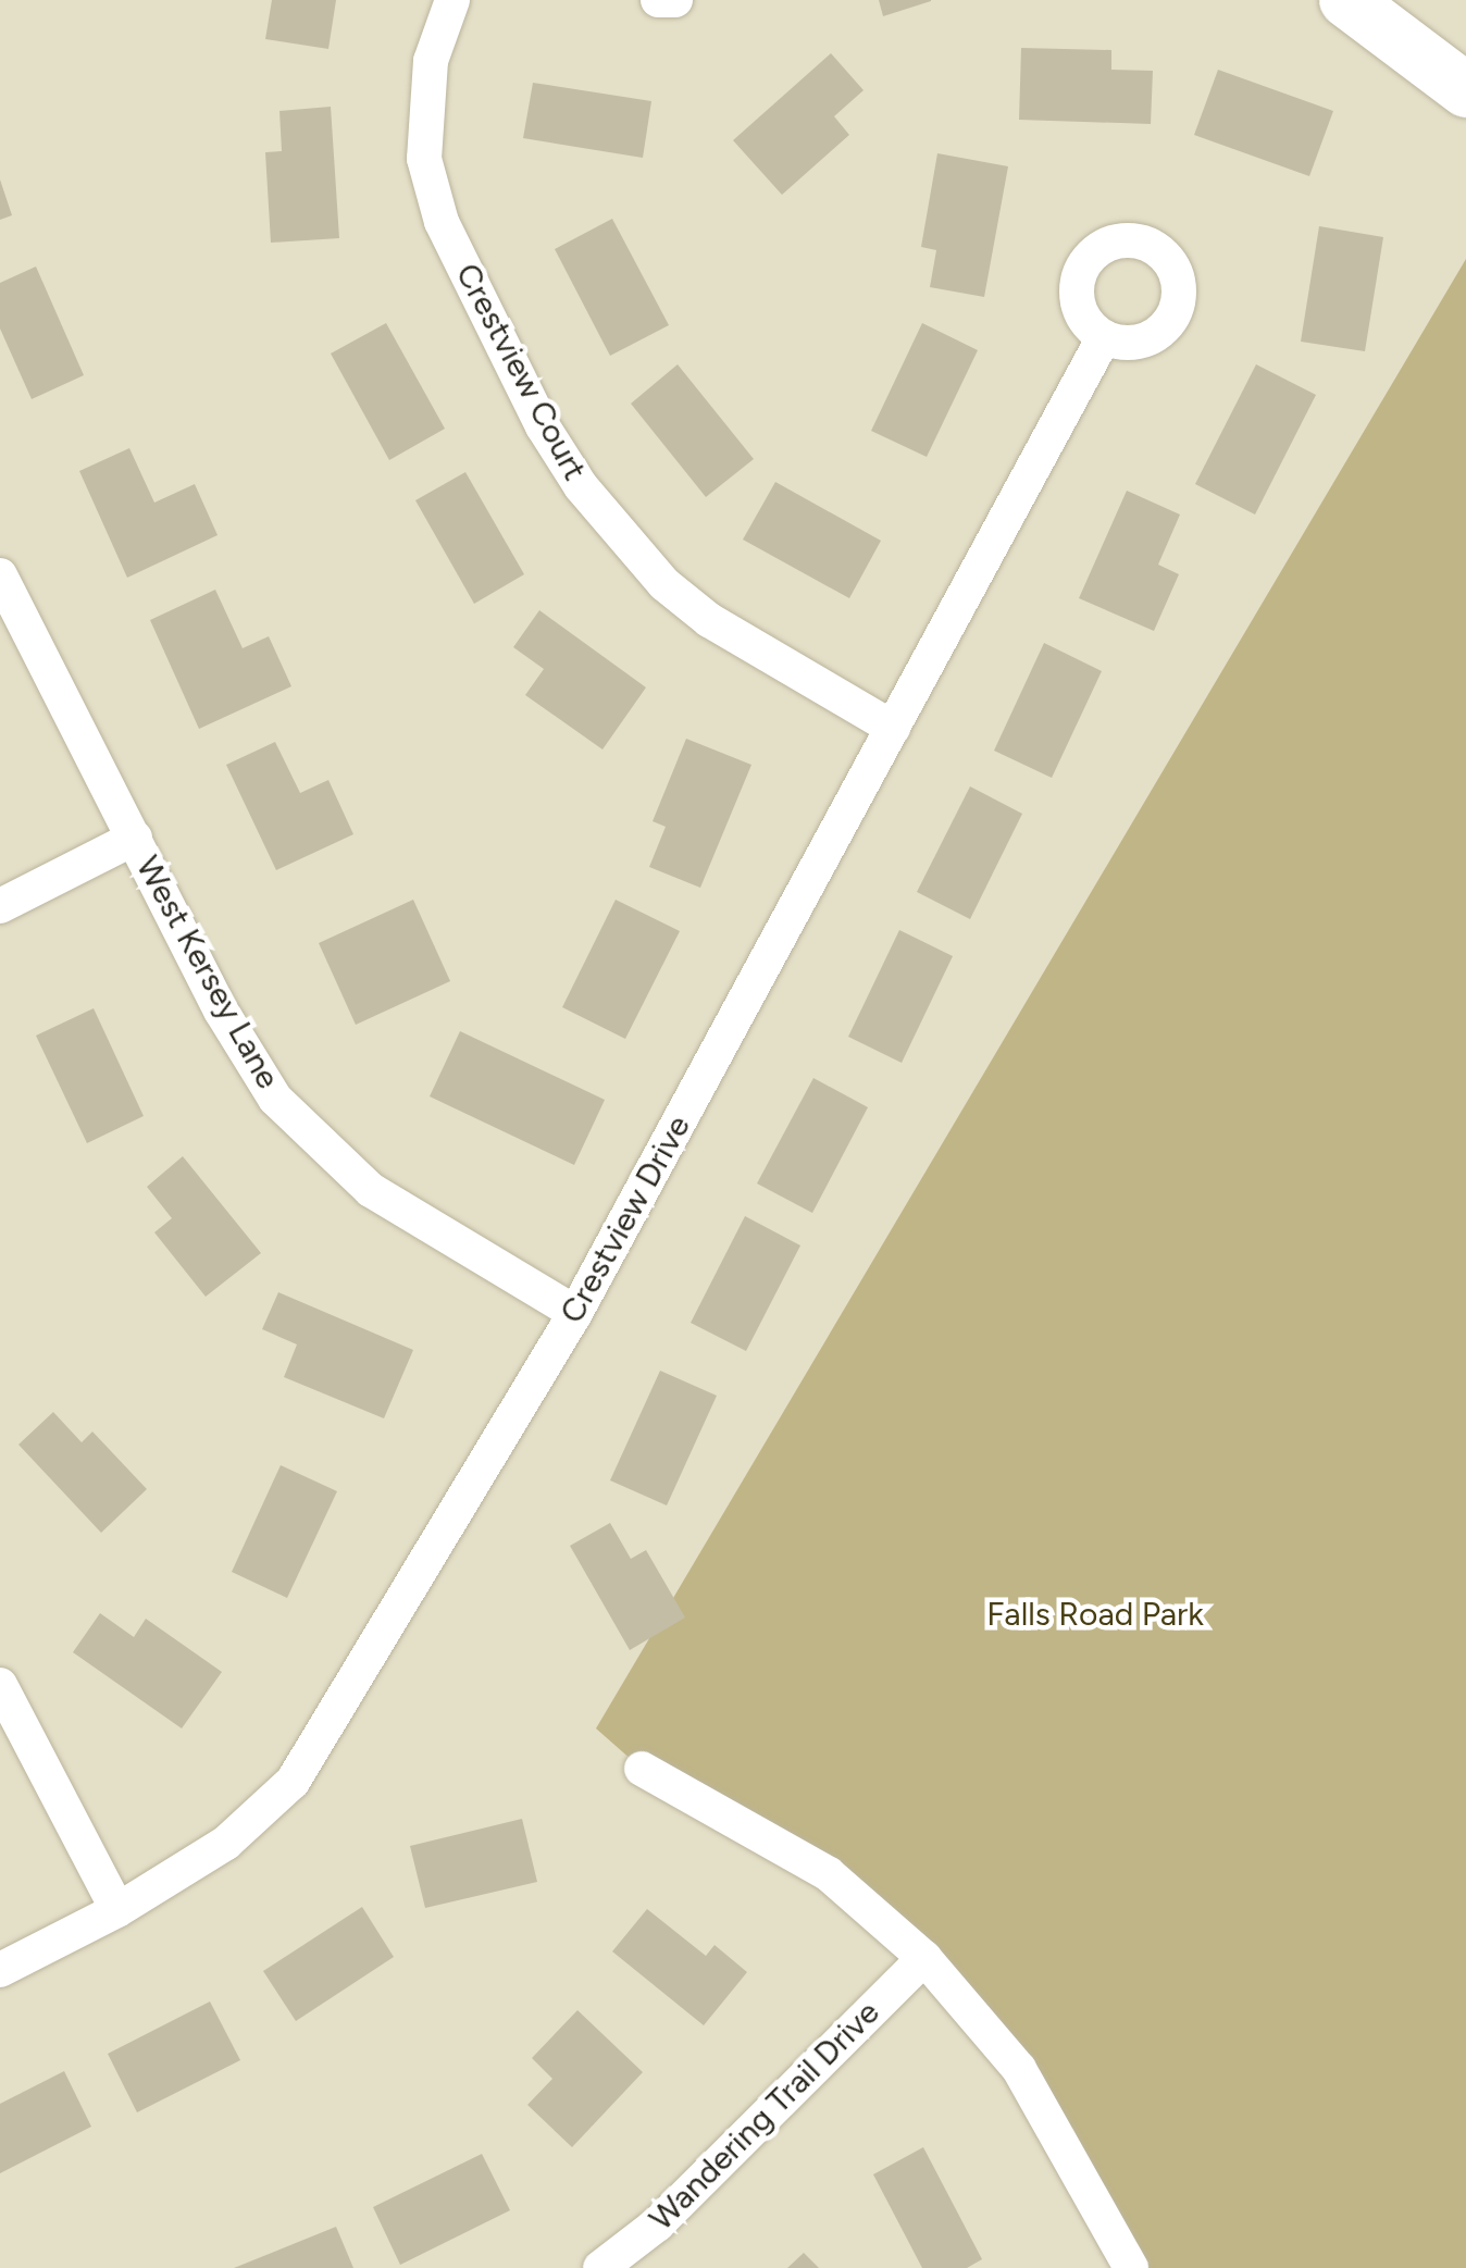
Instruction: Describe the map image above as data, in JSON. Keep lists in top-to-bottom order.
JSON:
{
  "streets": {
    "street": [
      "Crestview Court",
      "West Kersey Lane",
      "Crestview Drive",
      "Wandering Trail Drive"
    ]
  },
  "crossings": [
    ["Crestview Court", "Crestview Drive"],
    ["West Kersey Lane", "Crestview Drive"]
  ],
  "parks": ["Falls Road Park"]
}
